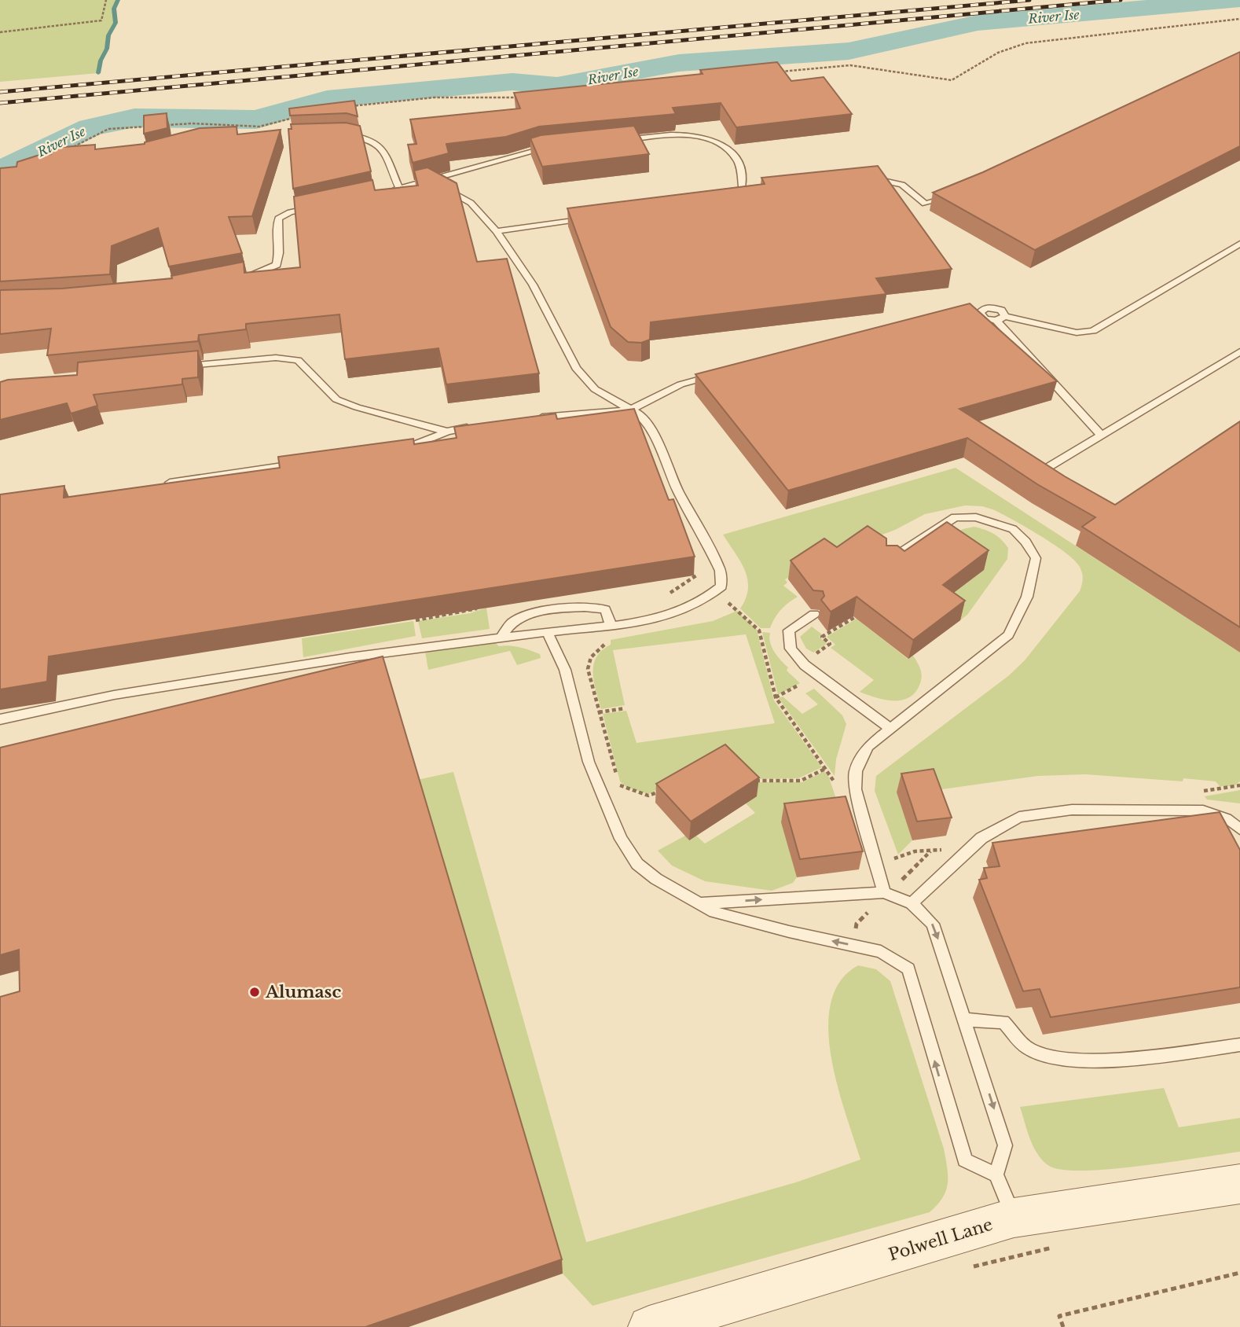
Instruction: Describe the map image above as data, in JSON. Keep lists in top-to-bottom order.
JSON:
{
  "streets": {
    "street": ["Polwell Lane"]
  },
  "water": ["River Ise"],
  "places": ["Alumasc"]
}
